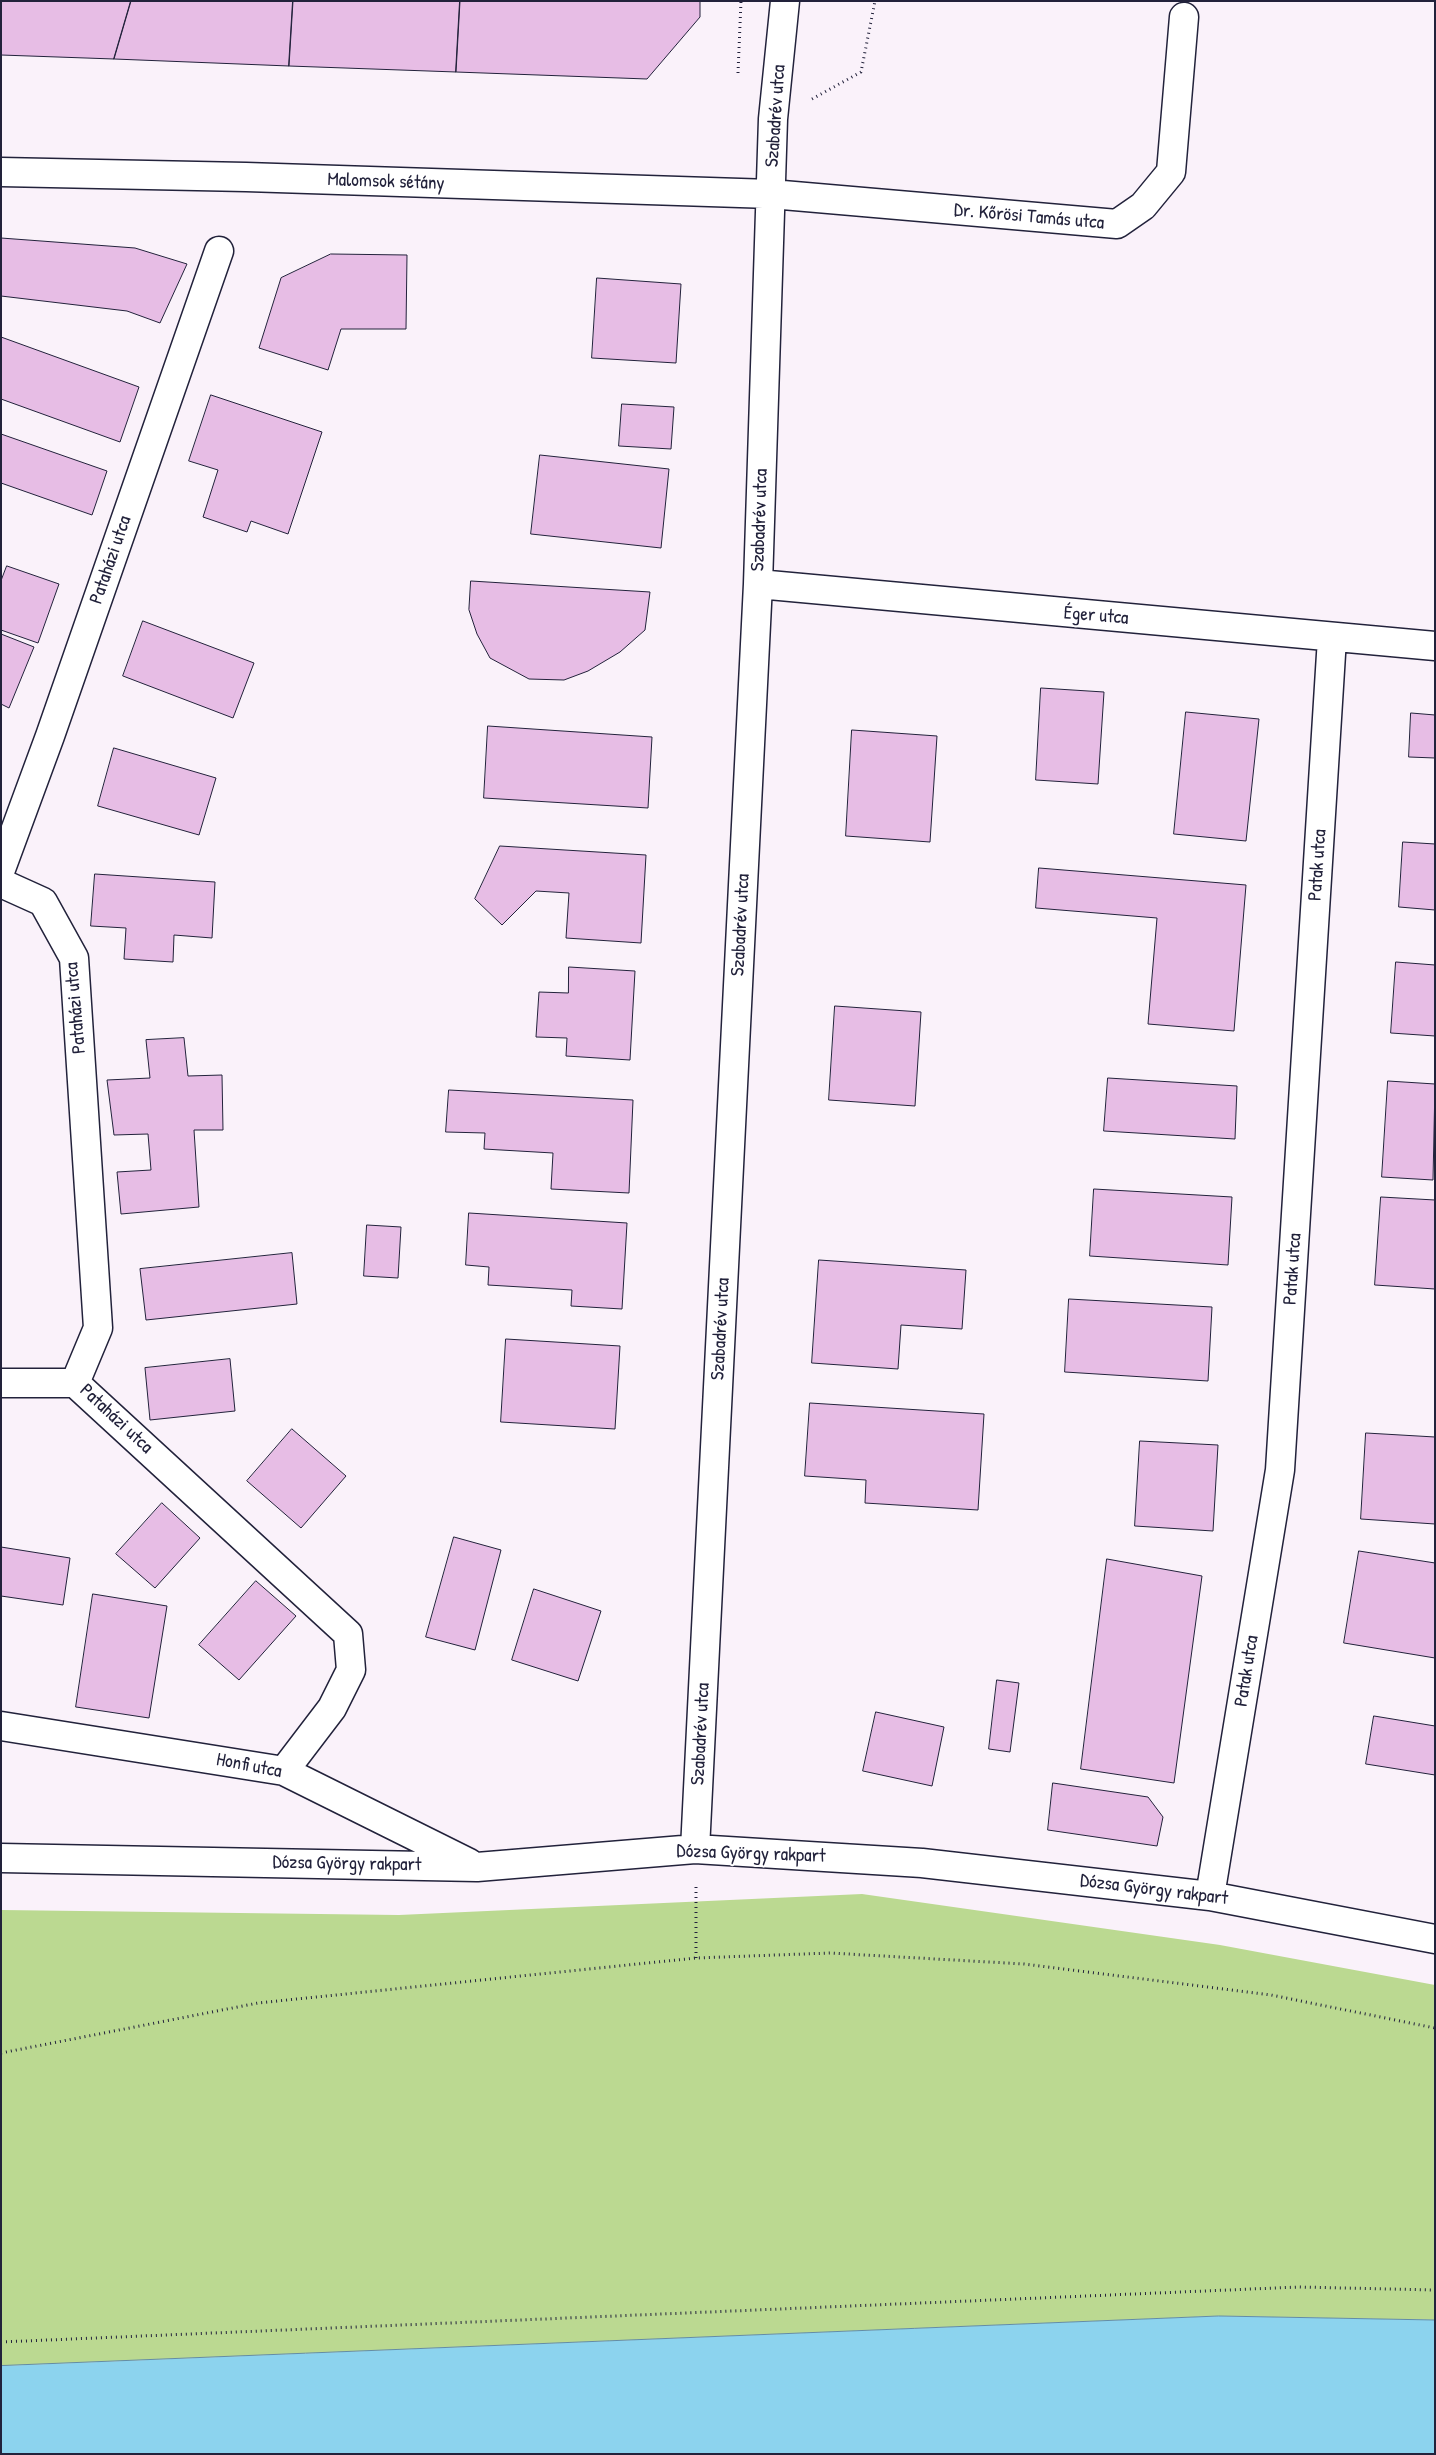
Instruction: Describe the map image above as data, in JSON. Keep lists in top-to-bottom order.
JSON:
{
  "streets": {
    "street": [
      "Szabadrév utca",
      "Malomsok sétány",
      "Dr. Kőrösi Tamás utca",
      "Pataházi utca",
      "Éger utca",
      "Patak utca",
      "Honfi utca",
      "Dózsa György rakpart"
    ]
  },
  "crossings": [
    ["Szabadrév utca", "Malomsok sétány"],
    ["Szabadrév utca", "Dr. Kőrösi Tamás utca"],
    ["Szabadrév utca", "Éger utca"],
    ["Szabadrév utca", "Dózsa György rakpart"],
    ["Malomsok sétány", "Dr. Kőrösi Tamás utca"],
    ["Pataházi utca", "Honfi utca"],
    ["Éger utca", "Patak utca"],
    ["Patak utca", "Dózsa György rakpart"],
    ["Honfi utca", "Dózsa György rakpart"]
  ]
}
